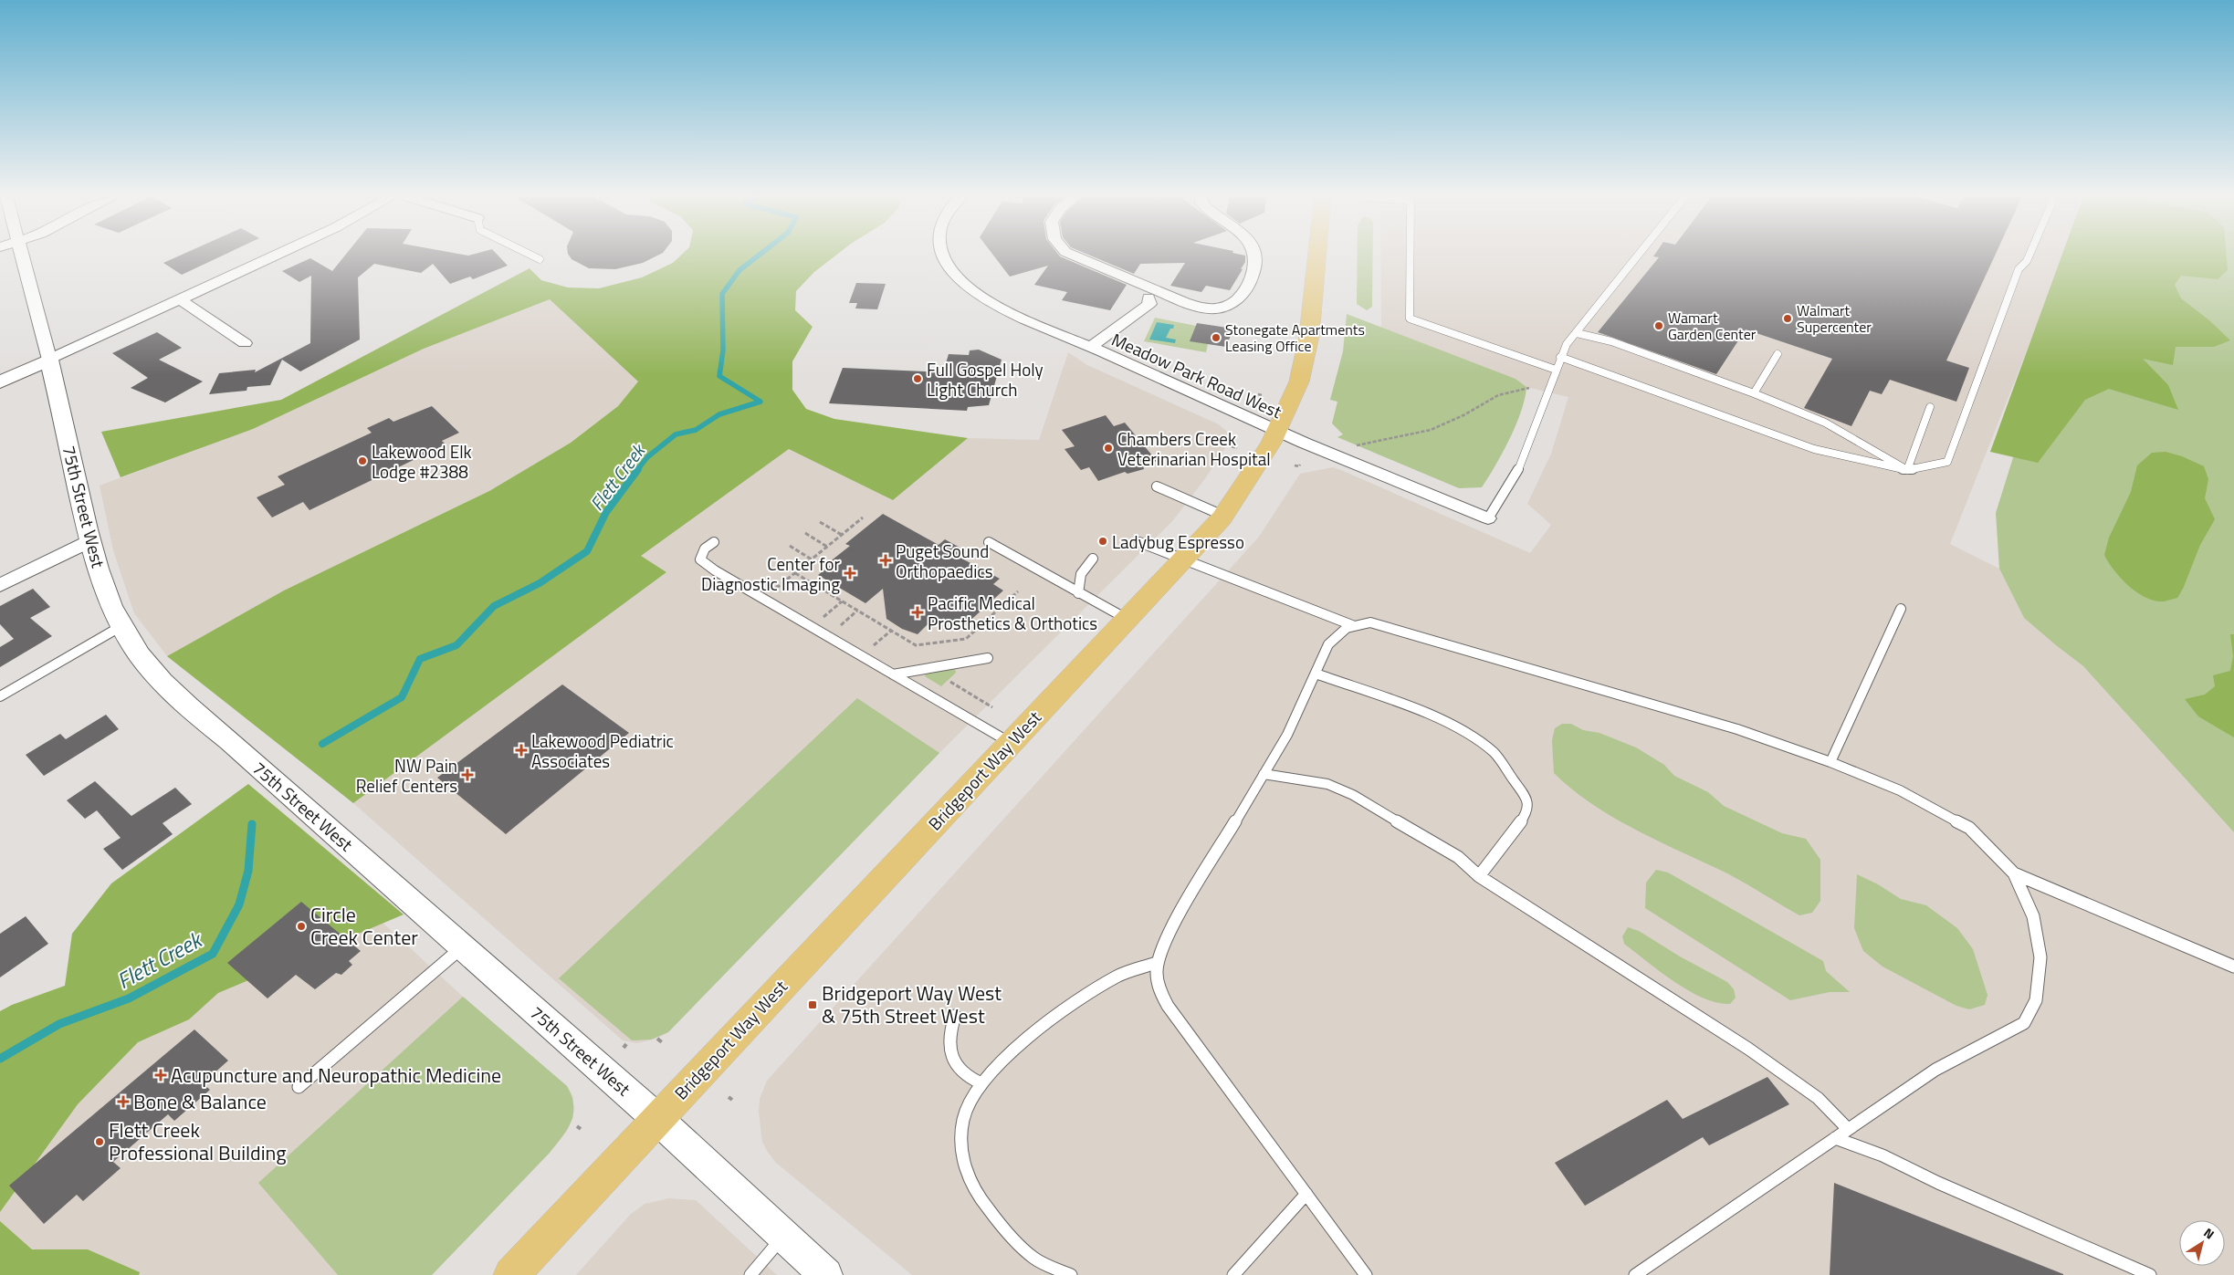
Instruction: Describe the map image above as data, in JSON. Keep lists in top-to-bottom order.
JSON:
{
  "streets": {
    "main road": ["Bridgeport Way West"],
    "street": ["Meadow Park Road West", "75th Street West"]
  },
  "crossings": [
    ["Meadow Park Road West", "Bridgeport Way West"],
    ["75th Street West", "Bridgeport Way West"]
  ],
  "water": ["Flett Creek"],
  "places": {
    "other": [
      "Walmart Supercenter",
      "Wamart Garden Center",
      "Stonegate Apartments Leasing Office",
      "Full Gospel Holy Light Church",
      "Chambers Creek Veterinarian Hospital",
      "Lakewood Elk Lodge #2388",
      "Ladybug Espresso",
      "Circle Creek Center",
      "Flett Creek Professional Building"
    ],
    "health": [
      "Puget Sound Orthopaedics",
      "Center for Diagnostic Imaging",
      "Pacific Medical Prosthetics & Orthotics",
      "Lakewood Pediatric Associates",
      "NW Pain Relief Centers",
      "Acupuncture and Neuropathic Medicine",
      "Bone & Balance"
    ],
    "transit": ["Bridgeport Way West & 75th Street West"]
  },
  "north": "top right"
}
